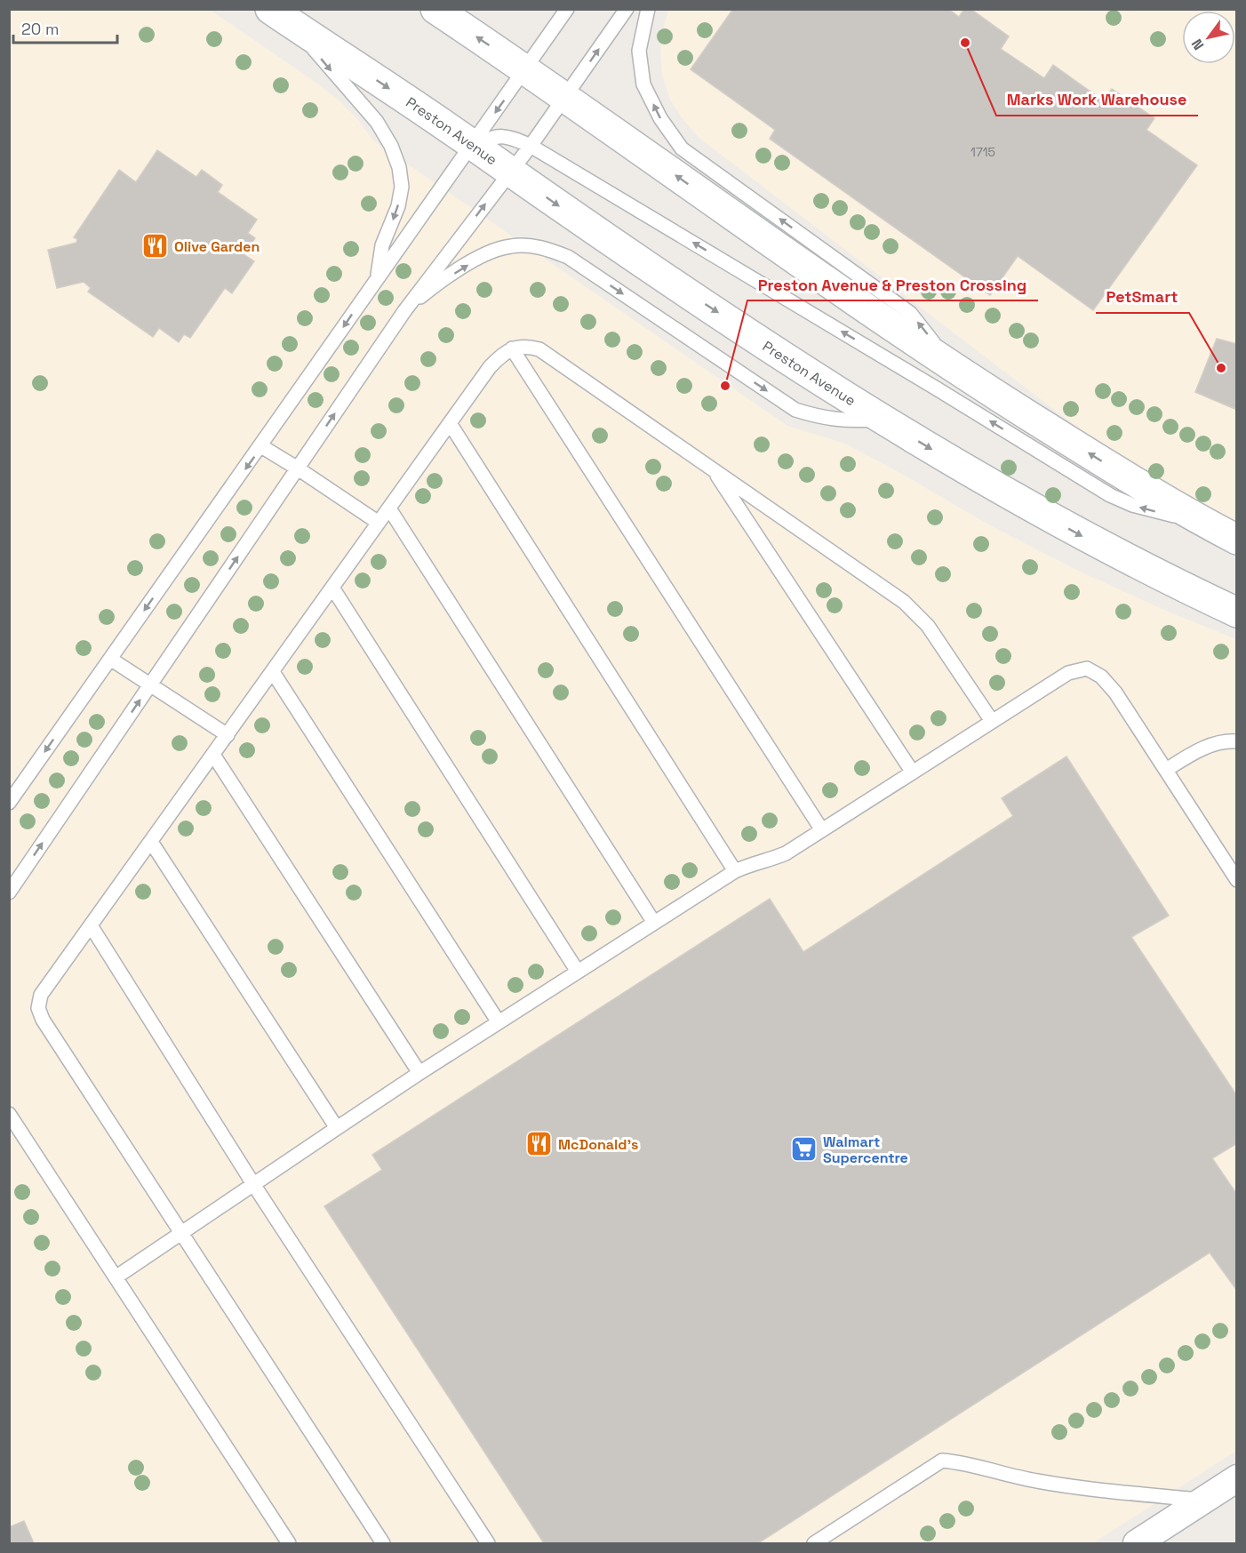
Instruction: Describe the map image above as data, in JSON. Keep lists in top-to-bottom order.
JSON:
{
  "streets": {
    "main road": ["Preston Avenue"]
  },
  "places": {
    "other": ["Marks Work Warehouse", "PetSmart", "Preston Avenue & Preston Crossing"],
    "restaurant": ["Olive Garden", "McDonald's"],
    "supermarket": ["Walmart Supercentre"]
  },
  "house_numbers": ["1715"],
  "scale_bar": "20 m",
  "north": "bottom left"
}
